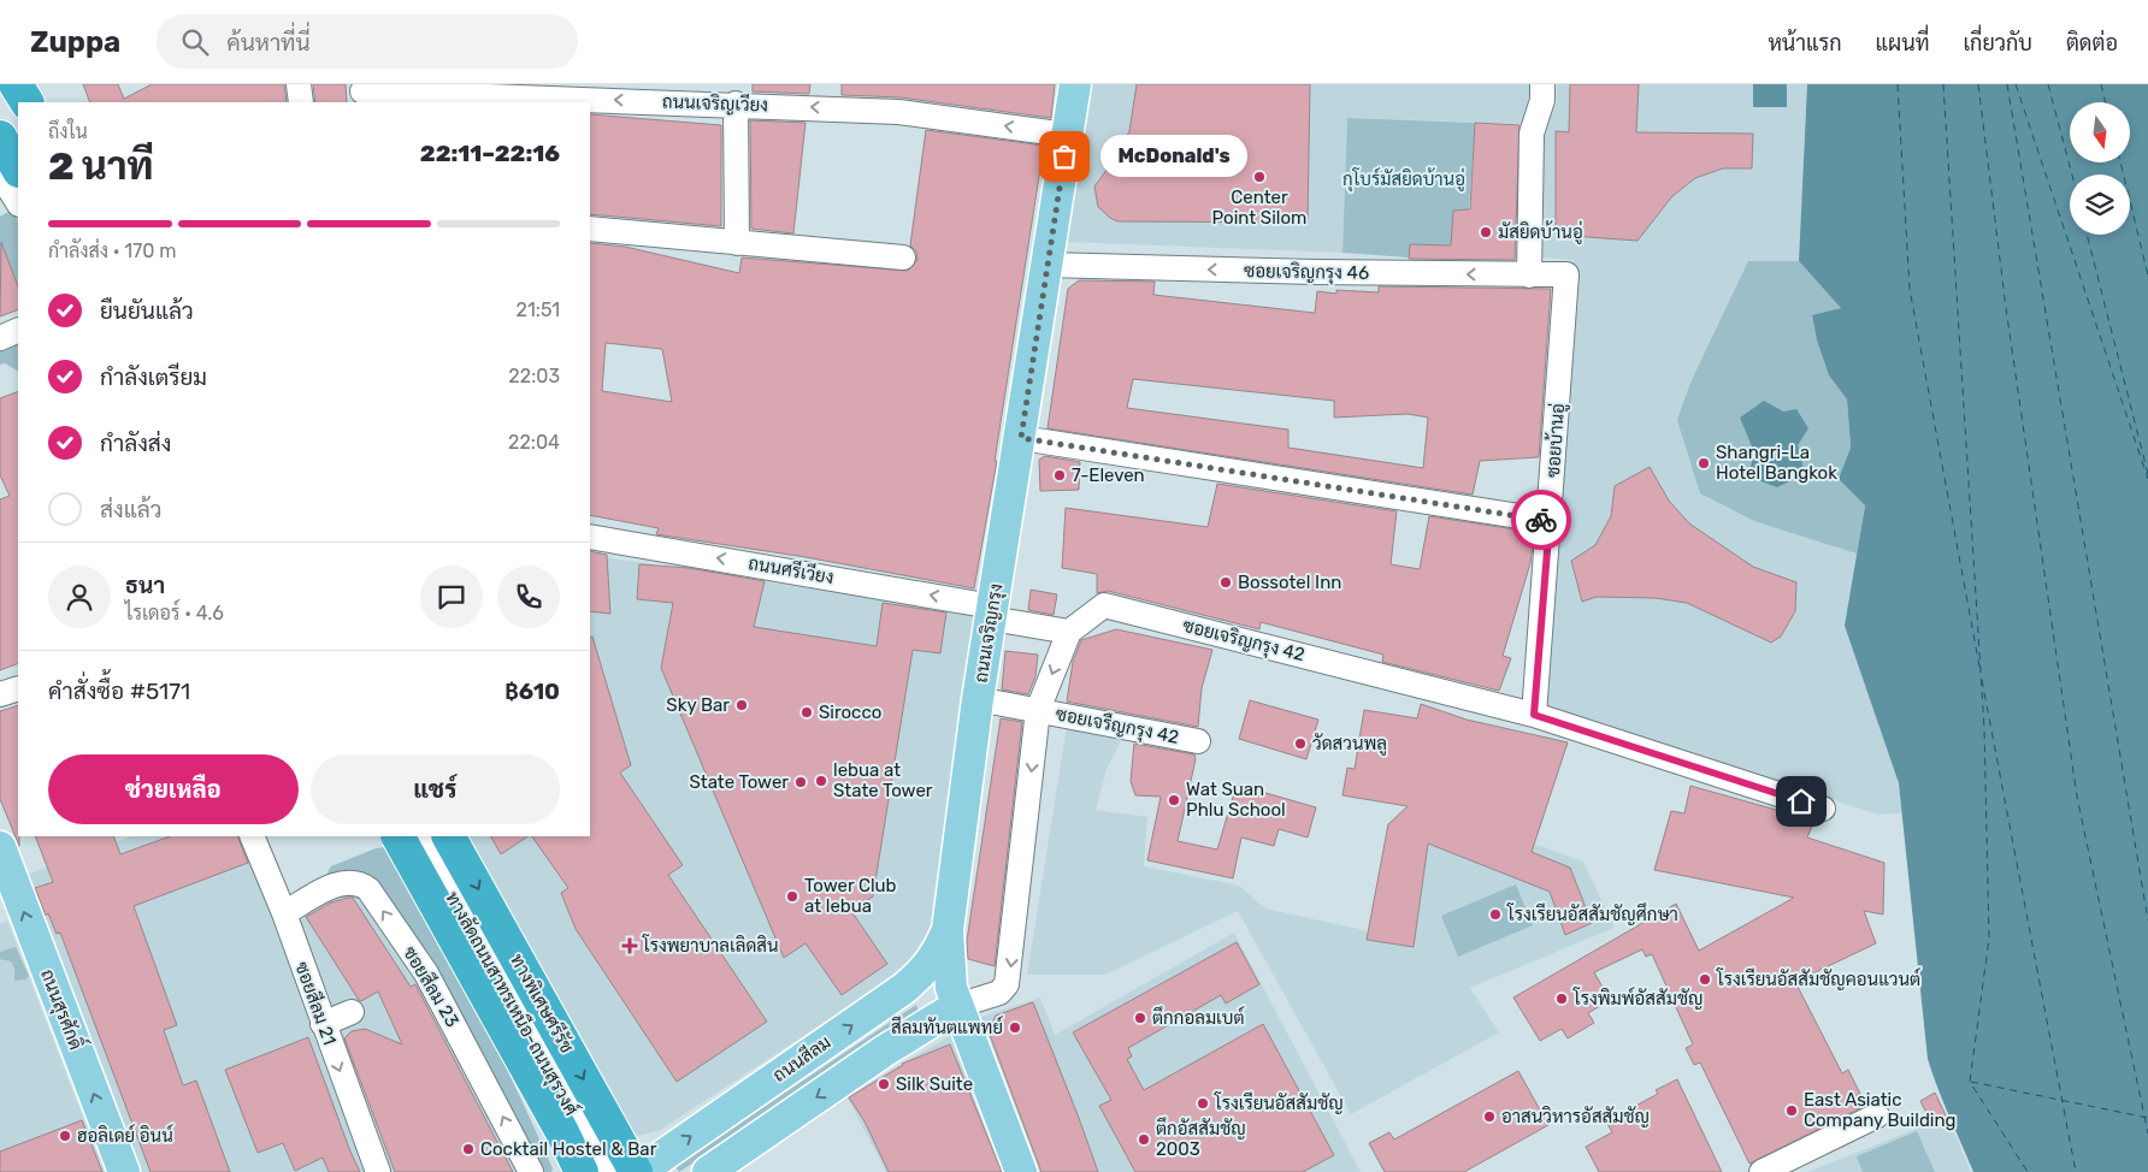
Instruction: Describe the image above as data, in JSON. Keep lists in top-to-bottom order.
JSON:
{
  "streets": {
    "highway": ["ทางพิเศษศรีรัช"],
    "main road": ["ถนนเจริญกรุง", "ถนนสุรศักดิ์", "ถนนสีลม"],
    "street": [
      "ถนนเจริญเวียง",
      "ซอยเจริญกรุง 46",
      "ซอยบ้านอู่",
      "ถนนศรีเวียง",
      "ซอยเจริญกรุง 42",
      "ซอยเจรืญกรุง 42",
      "ซอยสีลม 23",
      "ซอยสีลม 21",
      "ทางลัดถนนสาทรเหนือ-ถนนสุรวงศ์"
    ]
  },
  "crossings": [
    ["ถนนเจริญเวียง", "ถนนเจริญกรุง"],
    ["ซอยเจริญกรุง 46", "ซอยบ้านอู่"],
    ["ซอยเจริญกรุง 46", "ถนนเจริญกรุง"],
    ["ซอยบ้านอู่", "ซอยเจริญกรุง 42"],
    ["ถนนศรีเวียง", "ถนนเจริญกรุง"],
    ["ถนนศรีเวียง", "ซอยเจริญกรุง 42"],
    ["ถนนเจริญกรุง", "ซอยเจริญกรุง 42"],
    ["ถนนเจริญกรุง", "ซอยเจรืญกรุง 42"],
    ["ถนนเจริญกรุง", "ถนนสีลม"],
    ["ซอยเจริญกรุง 42", "ซอยเจรืญกรุง 42"],
    ["ซอยเจริญกรุง 42", "ถนนสีลม"],
    ["ซอยสีลม 23", "ซอยสีลม 21"],
    ["ทางพิเศษศรีรัช", "ถนนสีลม"]
  ],
  "one_way": [
    "ถนนศรีเวียง",
    "ซอยสีลม 23",
    "ซอยสีลม 21",
    "ถนนสุรศักดิ์"
  ],
  "parks": ["กุโบร์มัสยิดบ้านอู่"],
  "places": {
    "other": [
      "McDonald's",
      "Center Point Silom",
      "มัสยิดบ้านอู่",
      "Shangri-La Hotel Bangkok",
      "7-Eleven",
      "Bossotel Inn",
      "Sky Bar",
      "Sirocco",
      "วัดสวนพลู",
      "lebua at State Tower",
      "State Tower",
      "Wat Suan Phlu School",
      "Tower Club at lebua",
      "โรงเรียนอัสสัมชัญศึกษา",
      "โรงเรียนอัสสัมชัญคอนแวนต์",
      "โรงพิมพ์อัสสัมชัญ",
      "ตึกกอลมเบต์",
      "สีลมทันตแพทย์",
      "Silk Suite",
      "โรงเรียนอัสสัมชัญ",
      "East Asiatic Company Building",
      "อาสนวิหารอัสสัมชัญ",
      "ฮอลิเดย์ อินน์",
      "ตึกอัสสัมชัญ 2003",
      "Cocktail Hostel & Bar"
    ],
    "health": ["โรงพยาบาลเลิดสิน"]
  },
  "north": "bottom",
  "page": {
    "header": "Zuppa",
    "search": "ค้นหาที่นี่",
    "nav": [
      "หน้าแรก",
      "แผนที่",
      "เกี่ยวกับ",
      "ติดต่อ"
    ],
    "heading": ["2 นาที", "ถึงใน", "22:11–22:16"],
    "panel": [
      "ธนา",
      "ไรเดอร์ · 4.6",
      "คำสั่งซื้อ #5171",
      "฿610"
    ],
    "bubble": "McDonald's",
    "bar": "กำลังส่ง · 170 m",
    "list": [
      ["ยืนยันแล้ว", "21:51"],
      ["กำลังเตรียม", "22:03"],
      ["กำลังส่ง", "22:04"],
      "ส่งแล้ว"
    ],
    "buttons": ["ช่วยเหลือ", "แชร์"]
  }
}
